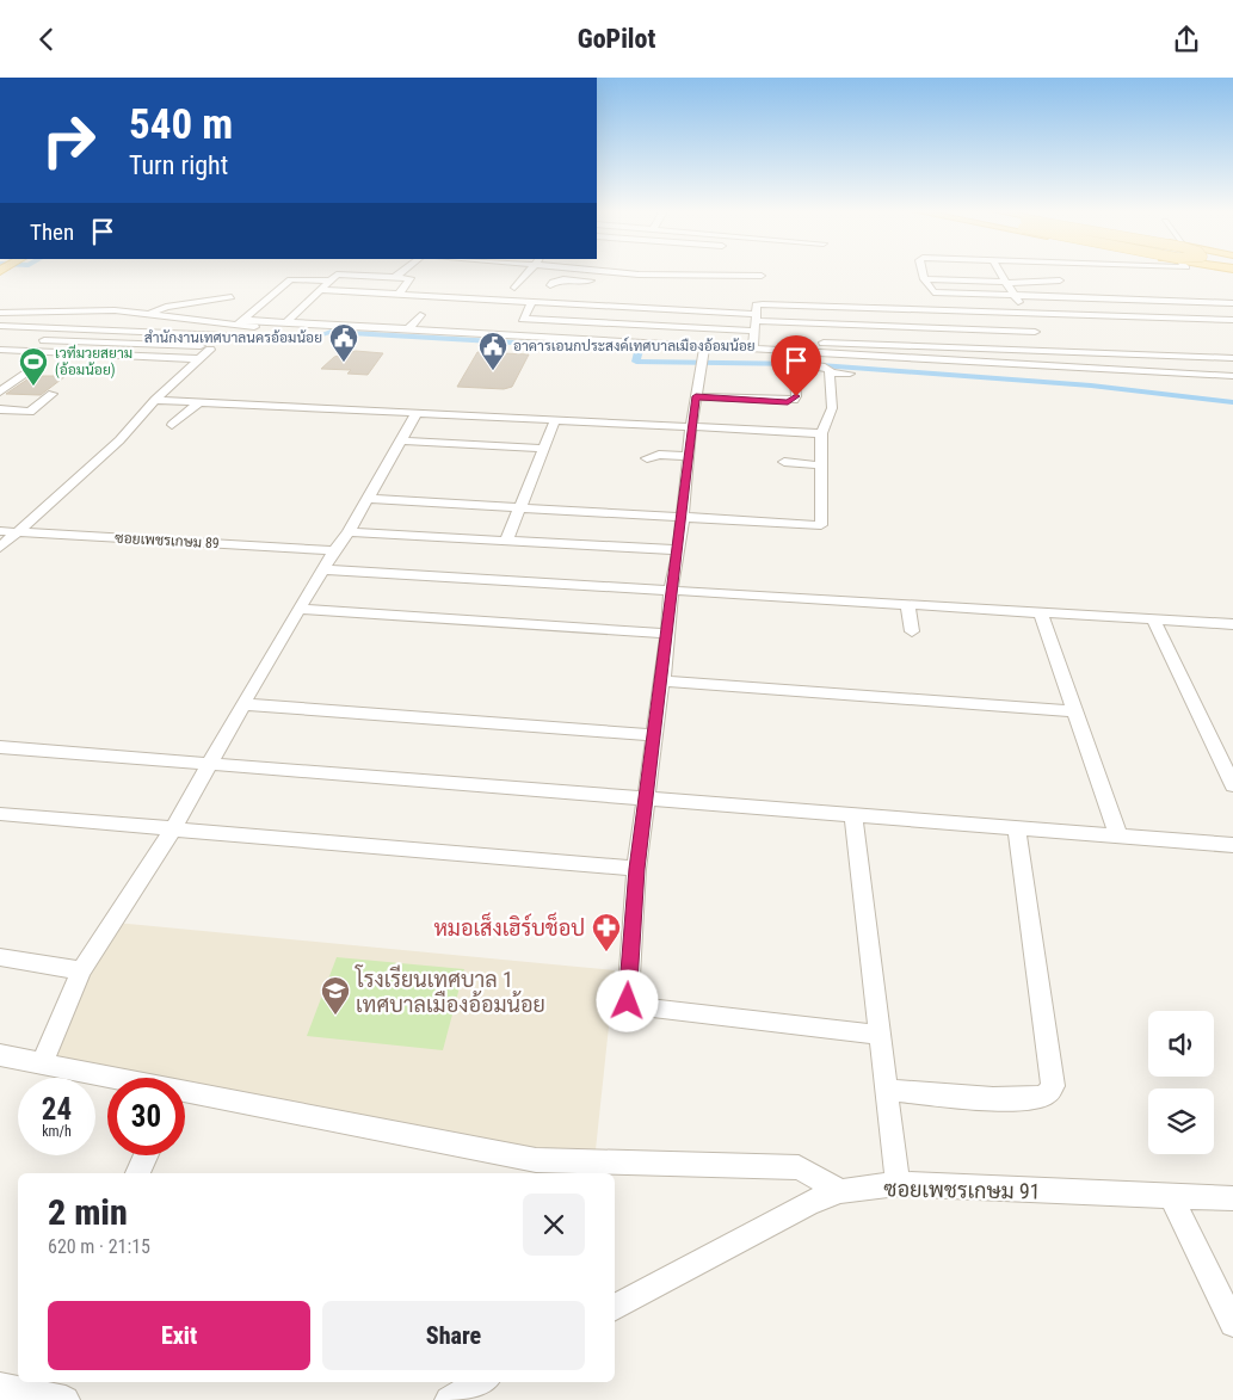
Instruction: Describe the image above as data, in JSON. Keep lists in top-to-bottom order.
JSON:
{
  "streets": {
    "street": ["ซอยเพชรเกษม 89", "ซอยเพชรเกษม 91"]
  },
  "places": {
    "public building": ["สำนักงานเทศบาลนครอ้อมน้อย", "อาคารเอนกประสงค์เทศบาลเมืองอ้อมน้อย"],
    "sports": ["เวทีมวยสยาม (อ้อมน้อย)"],
    "pharmacy": ["หมอเส็งเฮิร์บช็อป"],
    "school or university": ["โรงเรียนเทศบาล 1 เทศบาลเมืองอ้อมน้อย"]
  },
  "page": {
    "header": "GoPilot",
    "turn": ["540 m", "Turn right"],
    "then": "Then",
    "speed": "24 km/h",
    "limit": "30",
    "heading": ["2 min", "620 m · 21:15"],
    "buttons": ["Exit", "Share"]
  }
}
